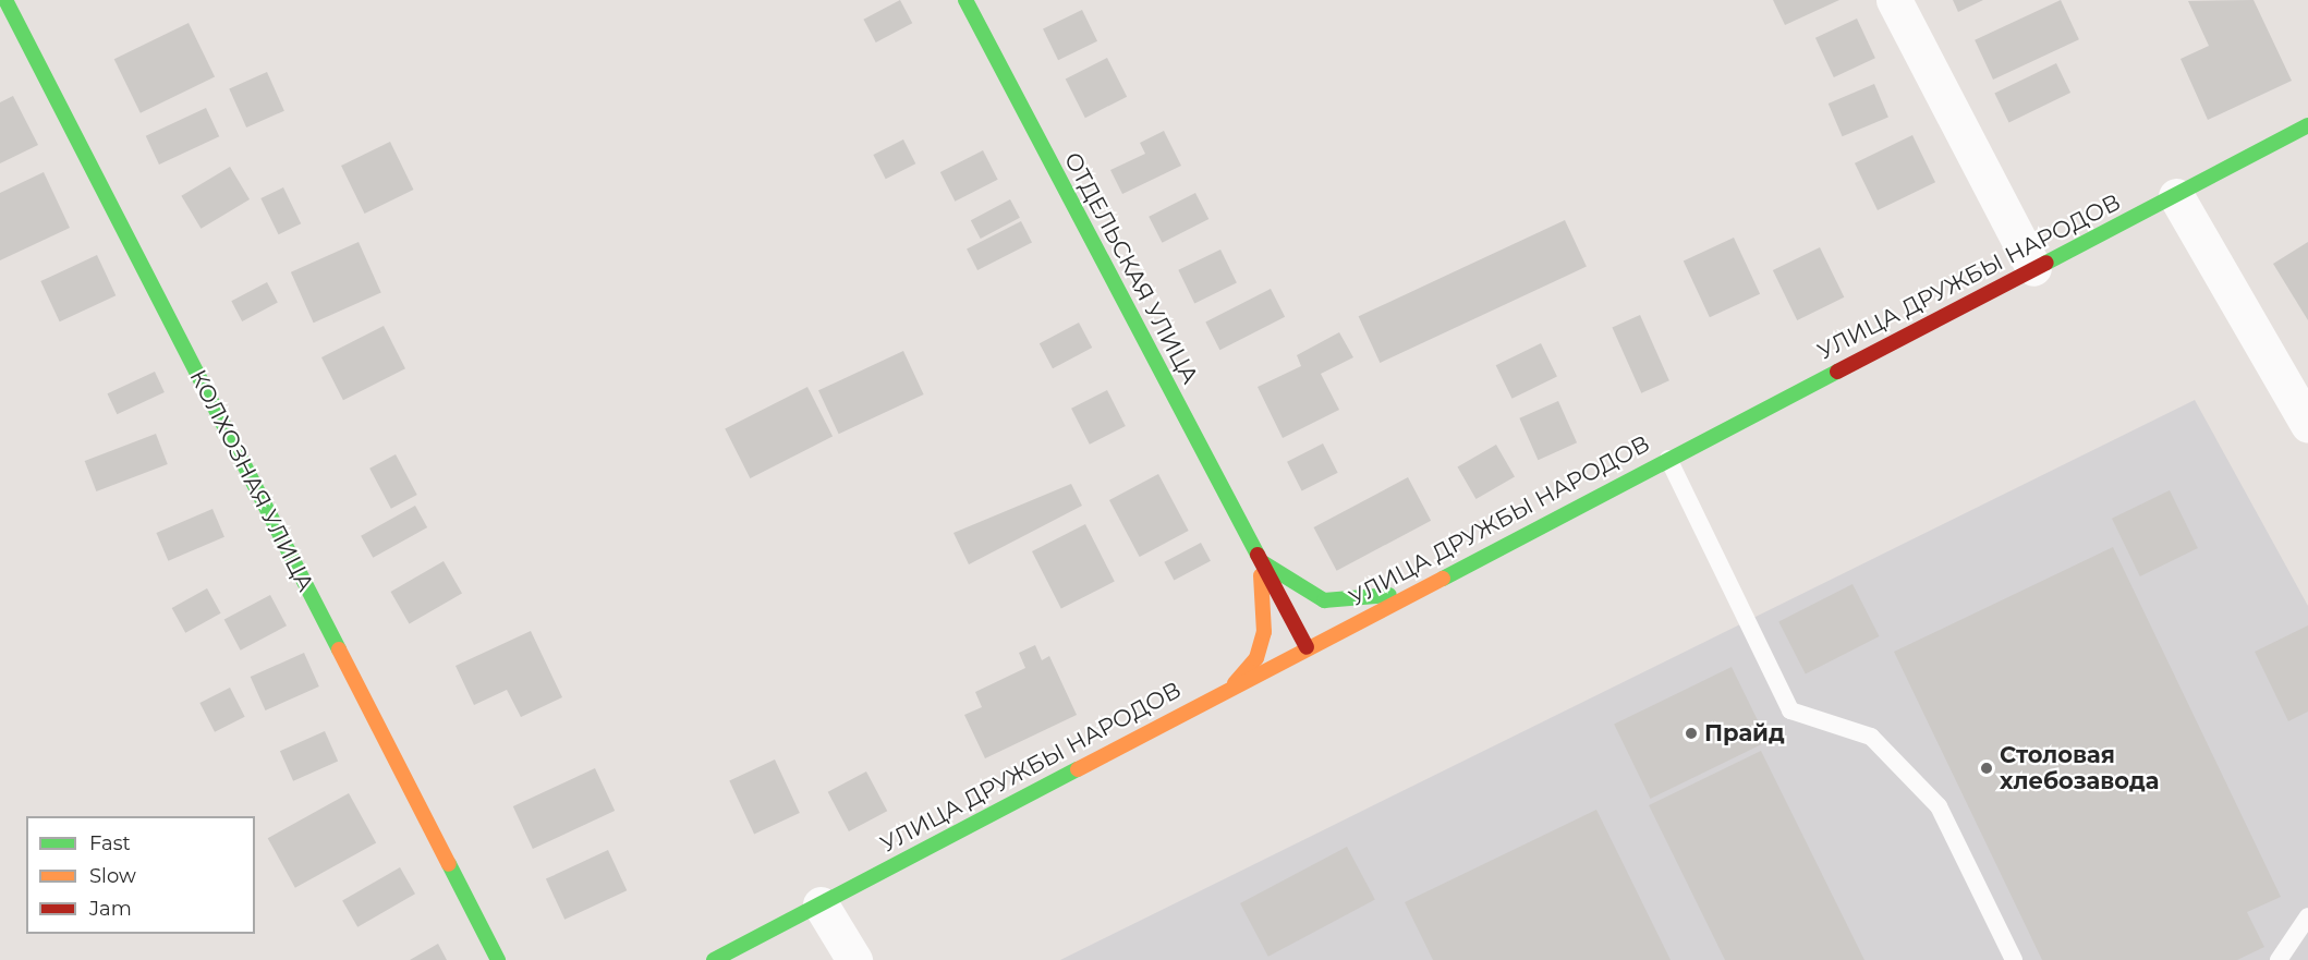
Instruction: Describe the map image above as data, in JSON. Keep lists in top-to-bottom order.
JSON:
{
  "streets": {
    "street": ["ОТДЕЛЬСКАЯ УЛИЦА", "УЛИЦА ДРУЖБЫ НАРОДОВ", "КОЛХОЗНАЯ УЛИЦА"]
  },
  "crossings": [
    ["ОТДЕЛЬСКАЯ УЛИЦА", "УЛИЦА ДРУЖБЫ НАРОДОВ"]
  ],
  "places": ["Прайд", "Столовая хлебозавода"],
  "legend": ["Fast", "Slow", "Jam"]
}
